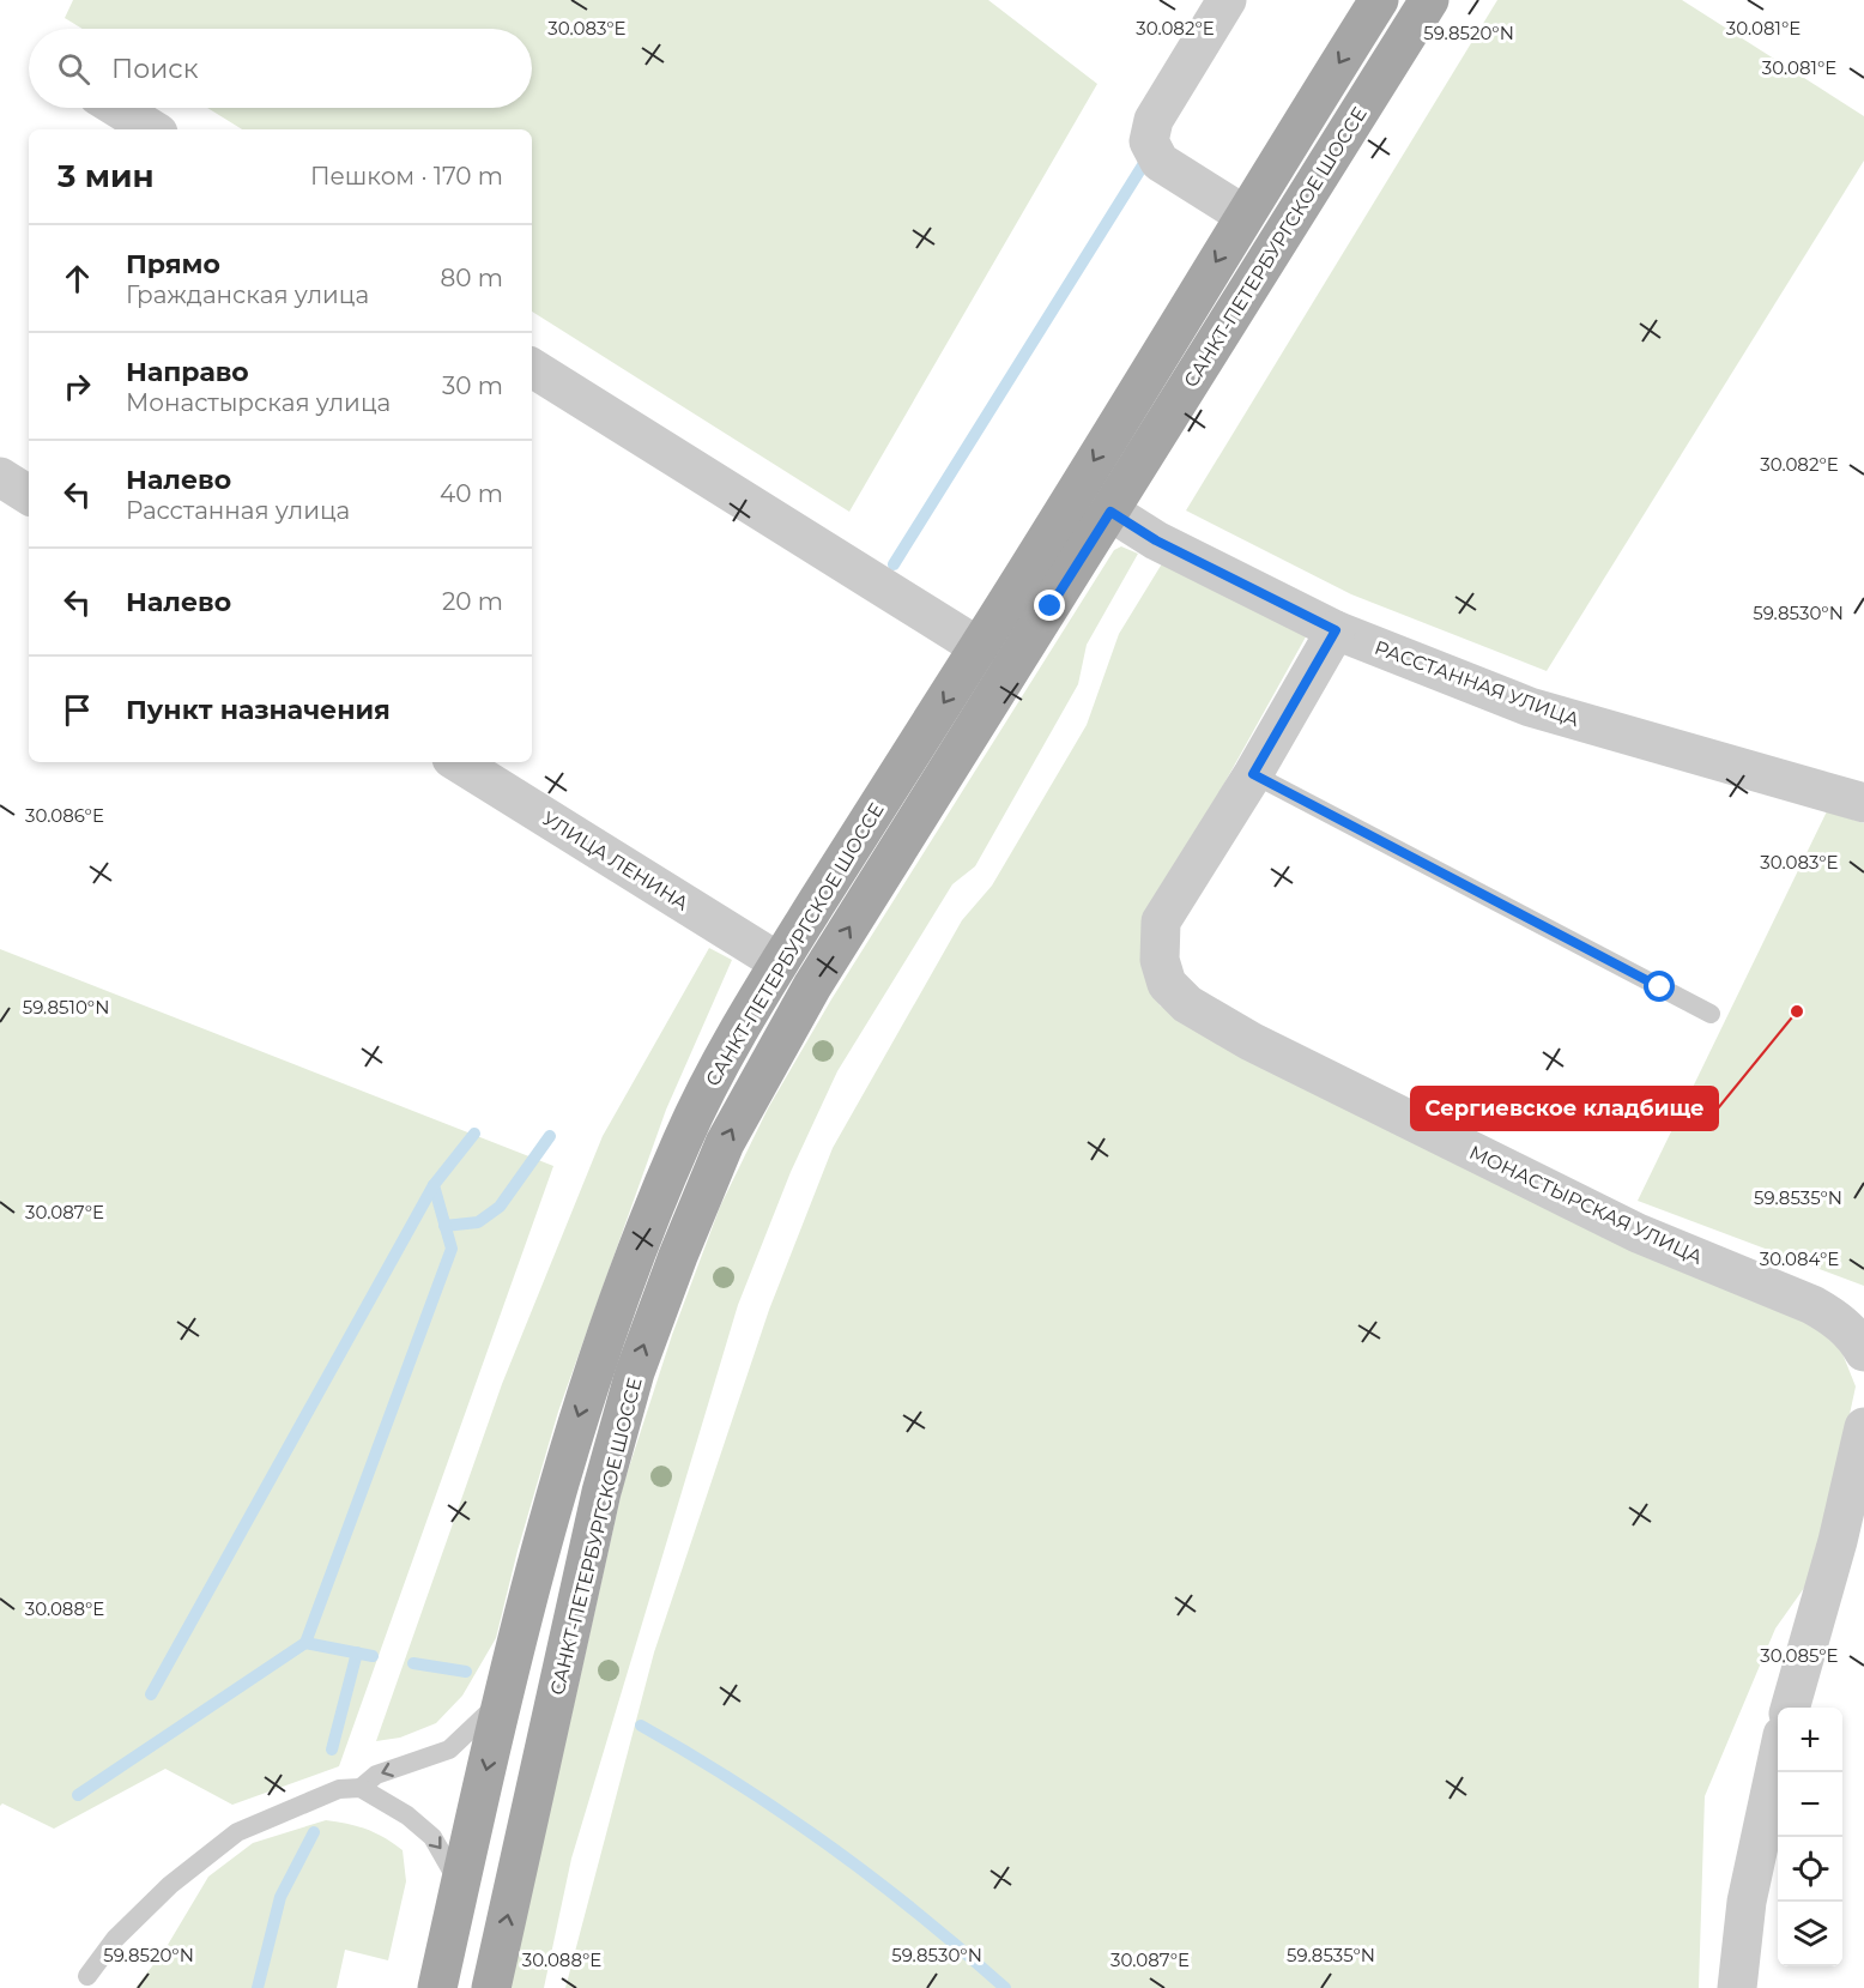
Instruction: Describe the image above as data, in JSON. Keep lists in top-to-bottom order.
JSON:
{
  "streets": {
    "main road": ["САНКТ-ПЕТЕРБУРГСКОЕ ШОССЕ"],
    "street": ["РАССТАННАЯ УЛИЦА", "УЛИЦА ЛЕНИНА", "МОНАСТЫРСКАЯ УЛИЦА"]
  },
  "crossings": [
    ["САНКТ-ПЕТЕРБУРГСКОЕ ШОССЕ", "РАССТАННАЯ УЛИЦА"],
    ["САНКТ-ПЕТЕРБУРГСКОЕ ШОССЕ", "УЛИЦА ЛЕНИНА"],
    ["РАССТАННАЯ УЛИЦА", "МОНАСТЫРСКАЯ УЛИЦА"]
  ],
  "places": ["Сергиевское кладбище"],
  "page": {
    "search": "Поиск",
    "heading": ["3 мин", "Пешком · 170 m"],
    "list": [
      ["Прямо", "Гражданская улица", "80 m"],
      ["Направо", "Монастырская улица", "30 m"],
      ["Налево", "Расстанная улица", "40 m"],
      ["Налево", "20 m"],
      "Пункт назначения"
    ],
    "map_buttons": ["+", "−"]
  },
  "coordinates": [
    "30.083°E",
    "30.082°E",
    "30.081°E",
    "59.8520°N",
    "59.8530°N",
    "30.086°E",
    "59.8510°N",
    "59.8535°N",
    "30.087°E",
    "30.084°E",
    "30.088°E",
    "30.085°E"
  ]
}
